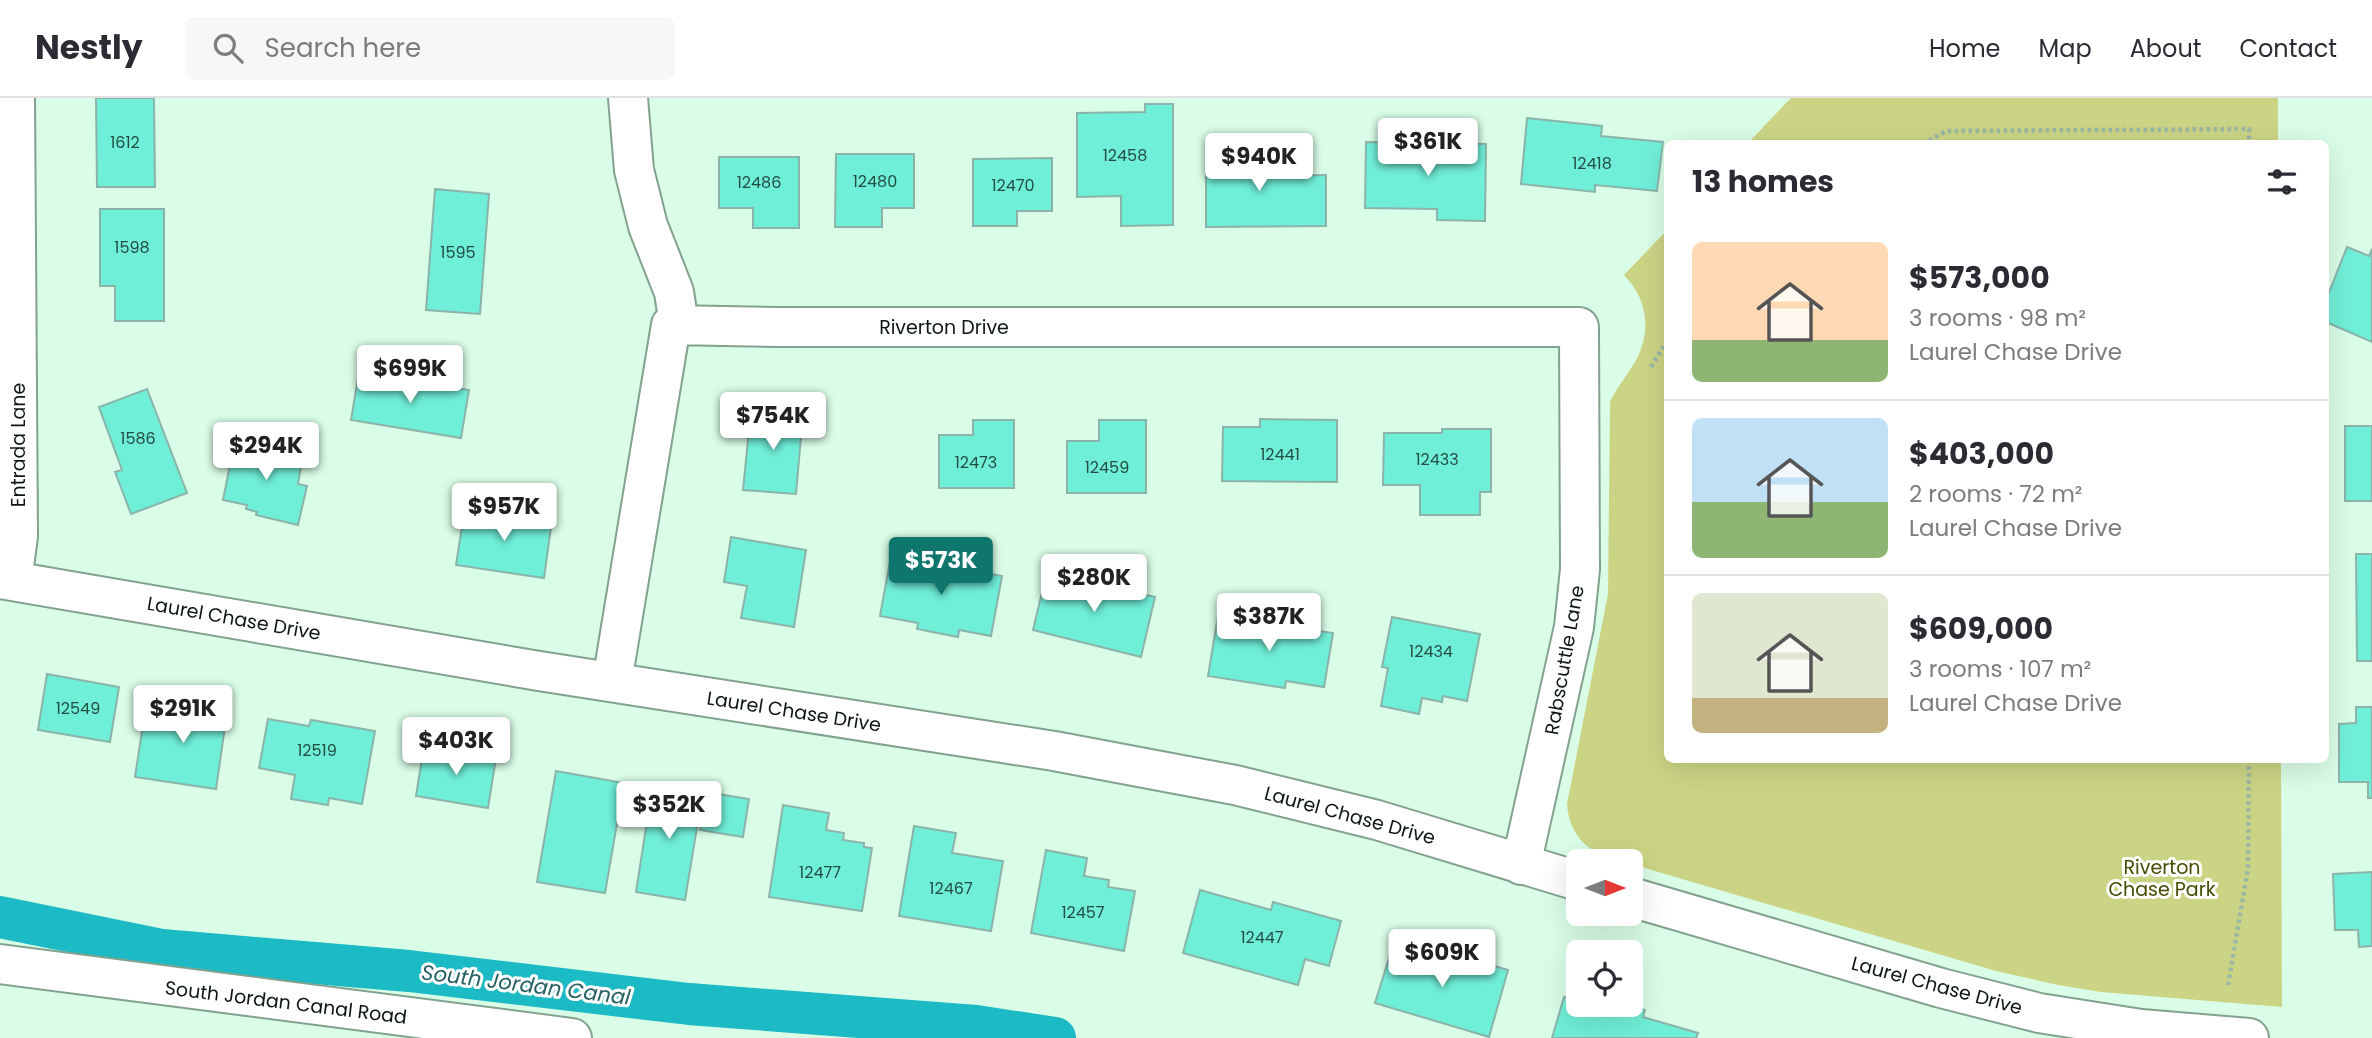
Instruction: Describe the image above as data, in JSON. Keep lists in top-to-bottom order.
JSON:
{
  "streets": {
    "street": [
      "Riverton Drive",
      "Entrada Lane",
      "Laurel Chase Drive",
      "Rabscuttle Lane",
      "South Jordan Canal Road"
    ]
  },
  "crossings": [
    ["Riverton Drive", "Rabscuttle Lane"],
    ["Entrada Lane", "Laurel Chase Drive"],
    ["Laurel Chase Drive", "Rabscuttle Lane"]
  ],
  "water": ["South Jordan Canal"],
  "parks": ["Riverton Chase Park"],
  "house_numbers": [
    "1612",
    "12458",
    "12418",
    "12480",
    "12486",
    "12470",
    "1598",
    "1595",
    "1586",
    "12441",
    "12433",
    "12473",
    "12459",
    "12434",
    "12549",
    "12519",
    "12477",
    "12467",
    "12457",
    "12447"
  ],
  "north": "right",
  "page": {
    "header": "Nestly",
    "search": "Search here",
    "nav": [
      "Home",
      "Map",
      "About",
      "Contact"
    ],
    "price": [
      "$361K",
      "$940K",
      "$699K",
      "$754K",
      "$294K",
      "$957K",
      "$573K",
      "$280K",
      "$387K",
      "$291K",
      "$403K",
      "$352K",
      "$609K"
    ],
    "heading": "13 homes",
    "list": [
      {
        "name": "$573,000",
        "note": "3 rooms · 98 m² · Laurel Chase Drive"
      },
      {
        "name": "$403,000",
        "note": "2 rooms · 72 m² · Laurel Chase Drive"
      },
      {
        "name": "$609,000",
        "note": "3 rooms · 107 m² · Laurel Chase Drive"
      }
    ]
  }
}
